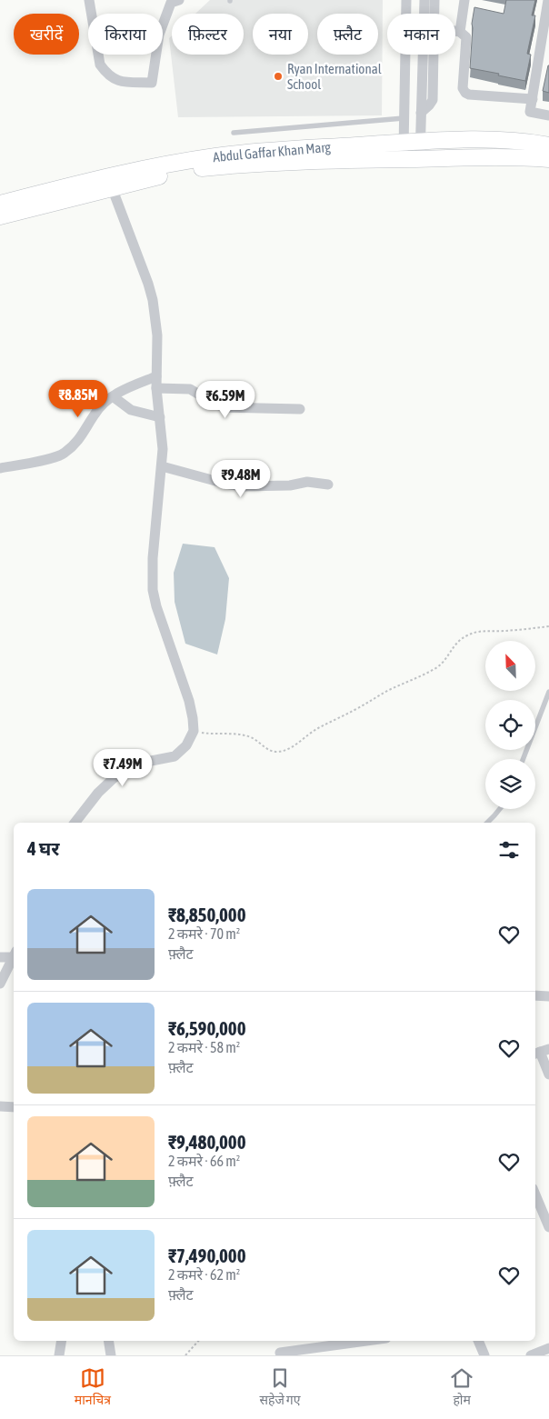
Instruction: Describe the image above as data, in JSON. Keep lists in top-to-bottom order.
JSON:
{
  "streets": {
    "main road": ["Abdul Gaffar Khan Marg"]
  },
  "places": ["Ryan International School"],
  "north": "top left",
  "page": {
    "chip": [
      "खरीदें",
      "किराया",
      "फ़िल्टर",
      "नया",
      "फ़्लैट",
      "मकान"
    ],
    "price": [
      "₹8.85M",
      "₹6.59M",
      "₹9.48M",
      "₹7.49M"
    ],
    "heading": "4 घर",
    "list": [
      {
        "name": "₹8,850,000",
        "note": "2 कमरे · 70 m² · फ़्लैट"
      },
      {
        "name": "₹6,590,000",
        "note": "2 कमरे · 58 m² · फ़्लैट"
      },
      {
        "name": "₹9,480,000",
        "note": "2 कमरे · 66 m² · फ़्लैट"
      },
      {
        "name": "₹7,490,000",
        "note": "2 कमरे · 62 m² · फ़्लैट"
      }
    ],
    "tabs": ["मानचित्र", "सहेजे गए", "होम"]
  }
}
